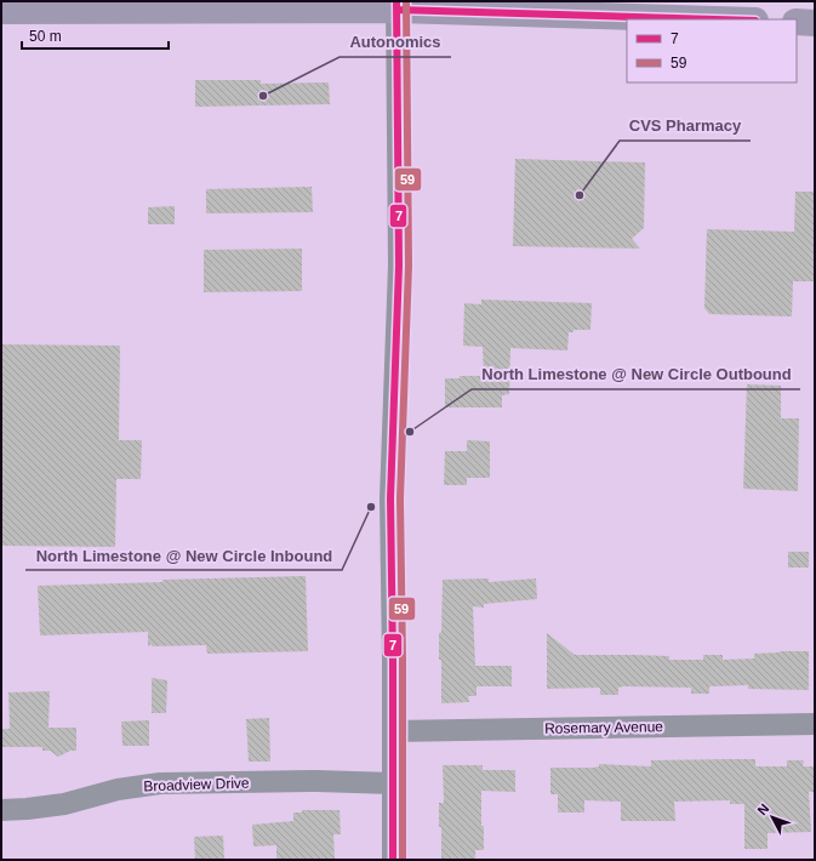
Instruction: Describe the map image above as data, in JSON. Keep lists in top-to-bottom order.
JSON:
{
  "streets": {
    "street": ["Rosemary Avenue", "Broadview Drive"]
  },
  "places": [
    "Autonomics",
    "CVS Pharmacy",
    "North Limestone @ New Circle Outbound",
    "North Limestone @ New Circle Inbound"
  ],
  "lines": ["transit line 7", "transit line 59"],
  "legend": ["7", "59"],
  "scale_bar": "50 m",
  "north": "top left"
}
